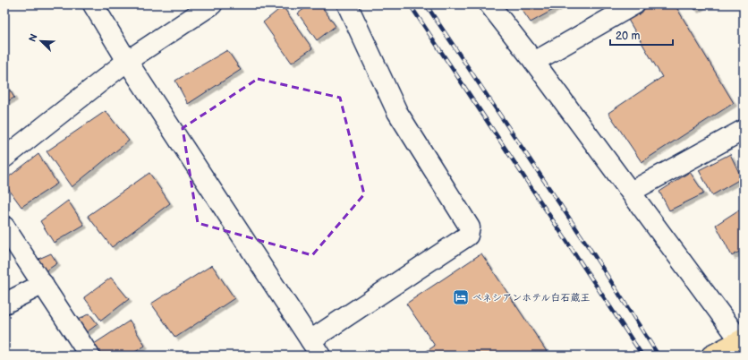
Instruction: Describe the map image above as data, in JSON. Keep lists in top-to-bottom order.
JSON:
{
  "places": {
    "hotel": ["ベネシアンホテル白石蔵王"]
  },
  "scale_bar": "20 m",
  "north": "top left"
}
